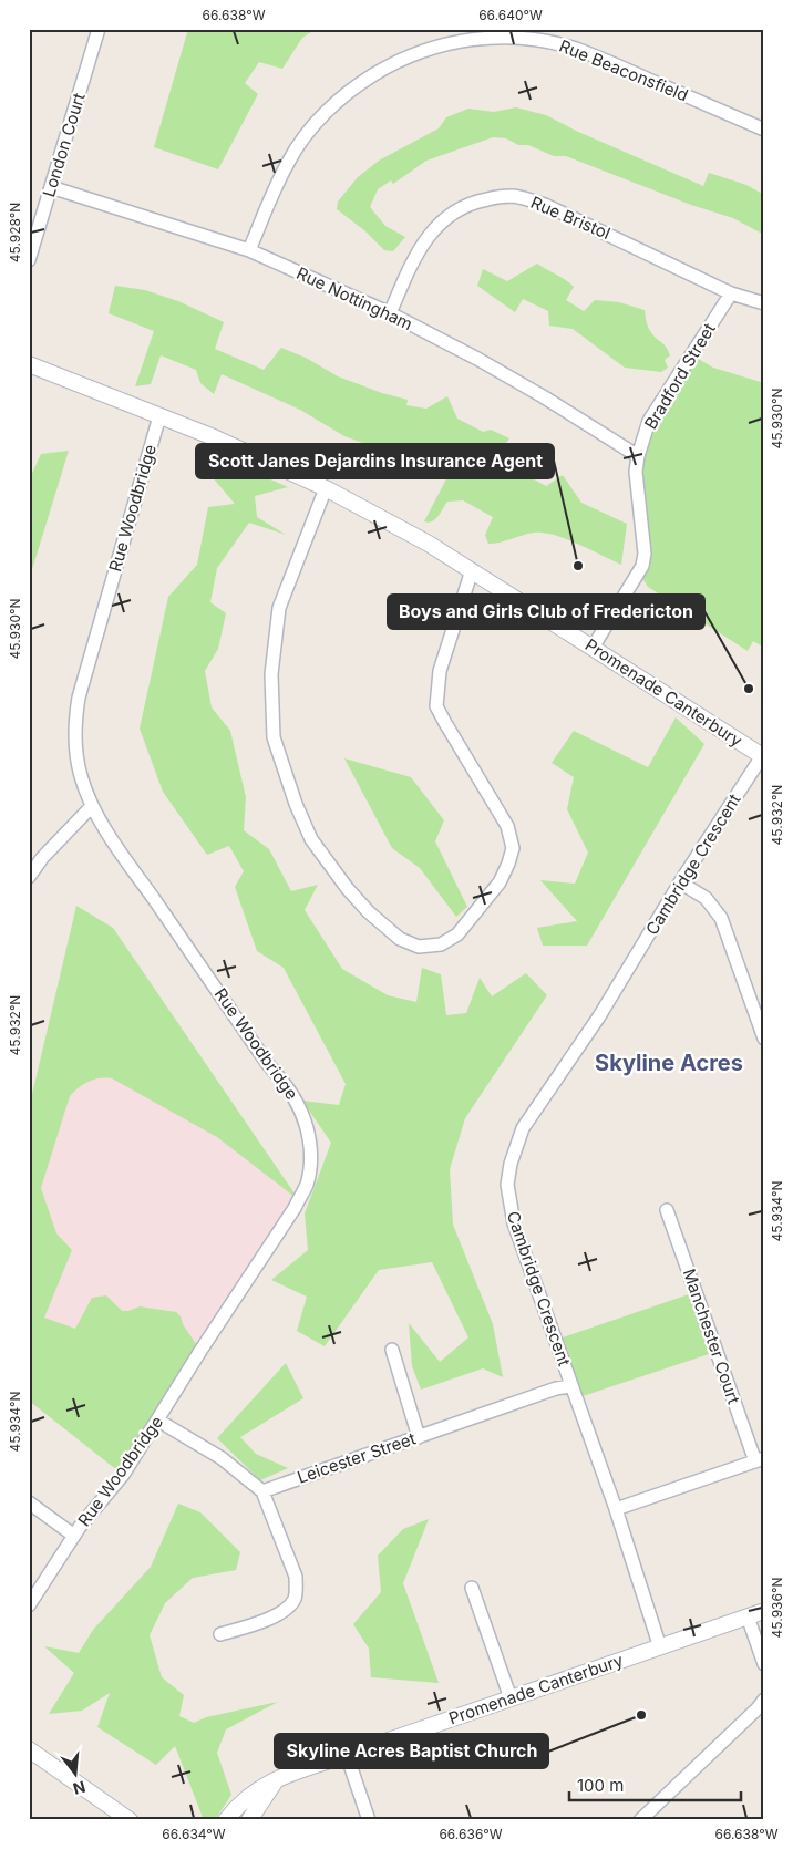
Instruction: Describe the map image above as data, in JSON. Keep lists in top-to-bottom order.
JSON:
{
  "streets": {
    "street": [
      "Rue Beaconsfield",
      "London Court",
      "Rue Bristol",
      "Rue Nottingham",
      "Bradford Street",
      "Rue Woodbridge",
      "Promenade Canterbury",
      "Cambridge Crescent",
      "Manchester Court",
      "Leicester Street"
    ]
  },
  "crossings": [
    ["Rue Beaconsfield", "Rue Nottingham"],
    ["London Court", "Rue Nottingham"],
    ["Rue Bristol", "Rue Nottingham"],
    ["Rue Bristol", "Bradford Street"],
    ["Rue Nottingham", "Bradford Street"],
    ["Bradford Street", "Promenade Canterbury"],
    ["Rue Woodbridge", "Promenade Canterbury"],
    ["Promenade Canterbury", "Cambridge Crescent"],
    ["Cambridge Crescent", "Leicester Street"]
  ],
  "districts": ["Skyline Acres"],
  "places": ["Scott Janes Dejardins Insurance Agent", "Boys and Girls Club of Fredericton", "Skyline Acres Baptist Church"],
  "scale_bar": "100 m",
  "north": "bottom",
  "coordinates": [
    "66.638°W",
    "66.640°W",
    "45.928°N",
    "45.930°N",
    "45.932°N",
    "45.934°N",
    "45.936°N",
    "66.634°W",
    "66.636°W"
  ]
}
